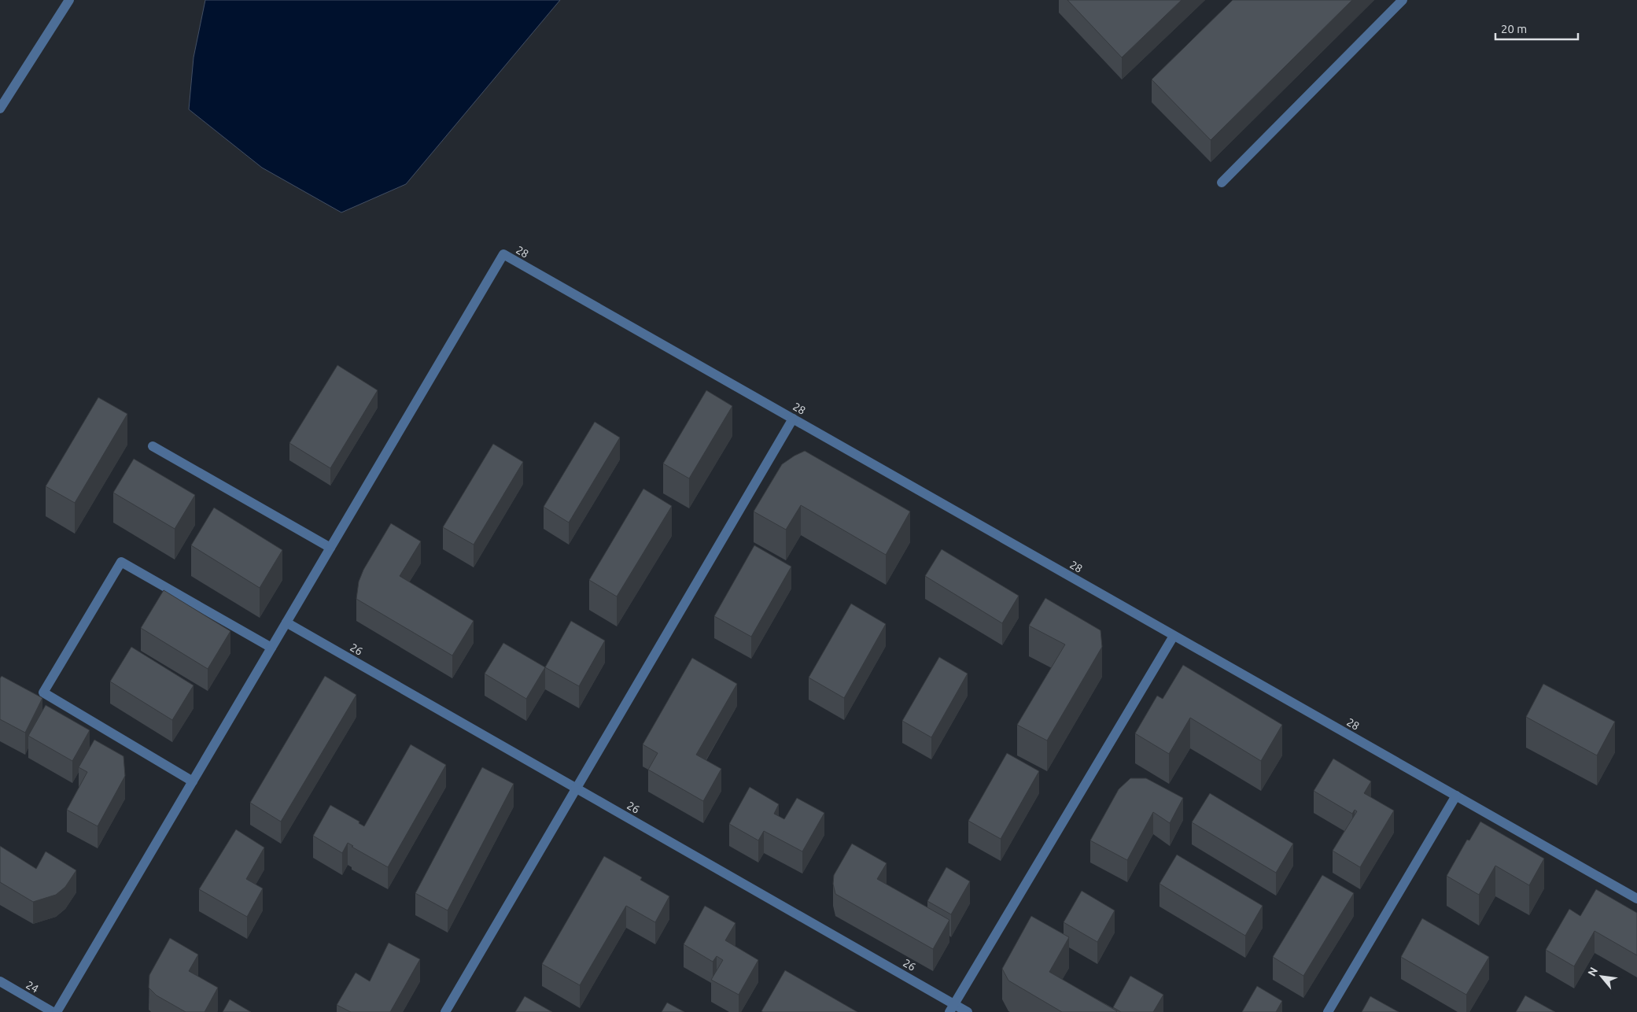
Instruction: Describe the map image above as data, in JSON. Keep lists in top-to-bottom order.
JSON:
{
  "streets": {
    "street": ["28", "26", "24"]
  },
  "scale_bar": "20 m",
  "north": "top left"
}
